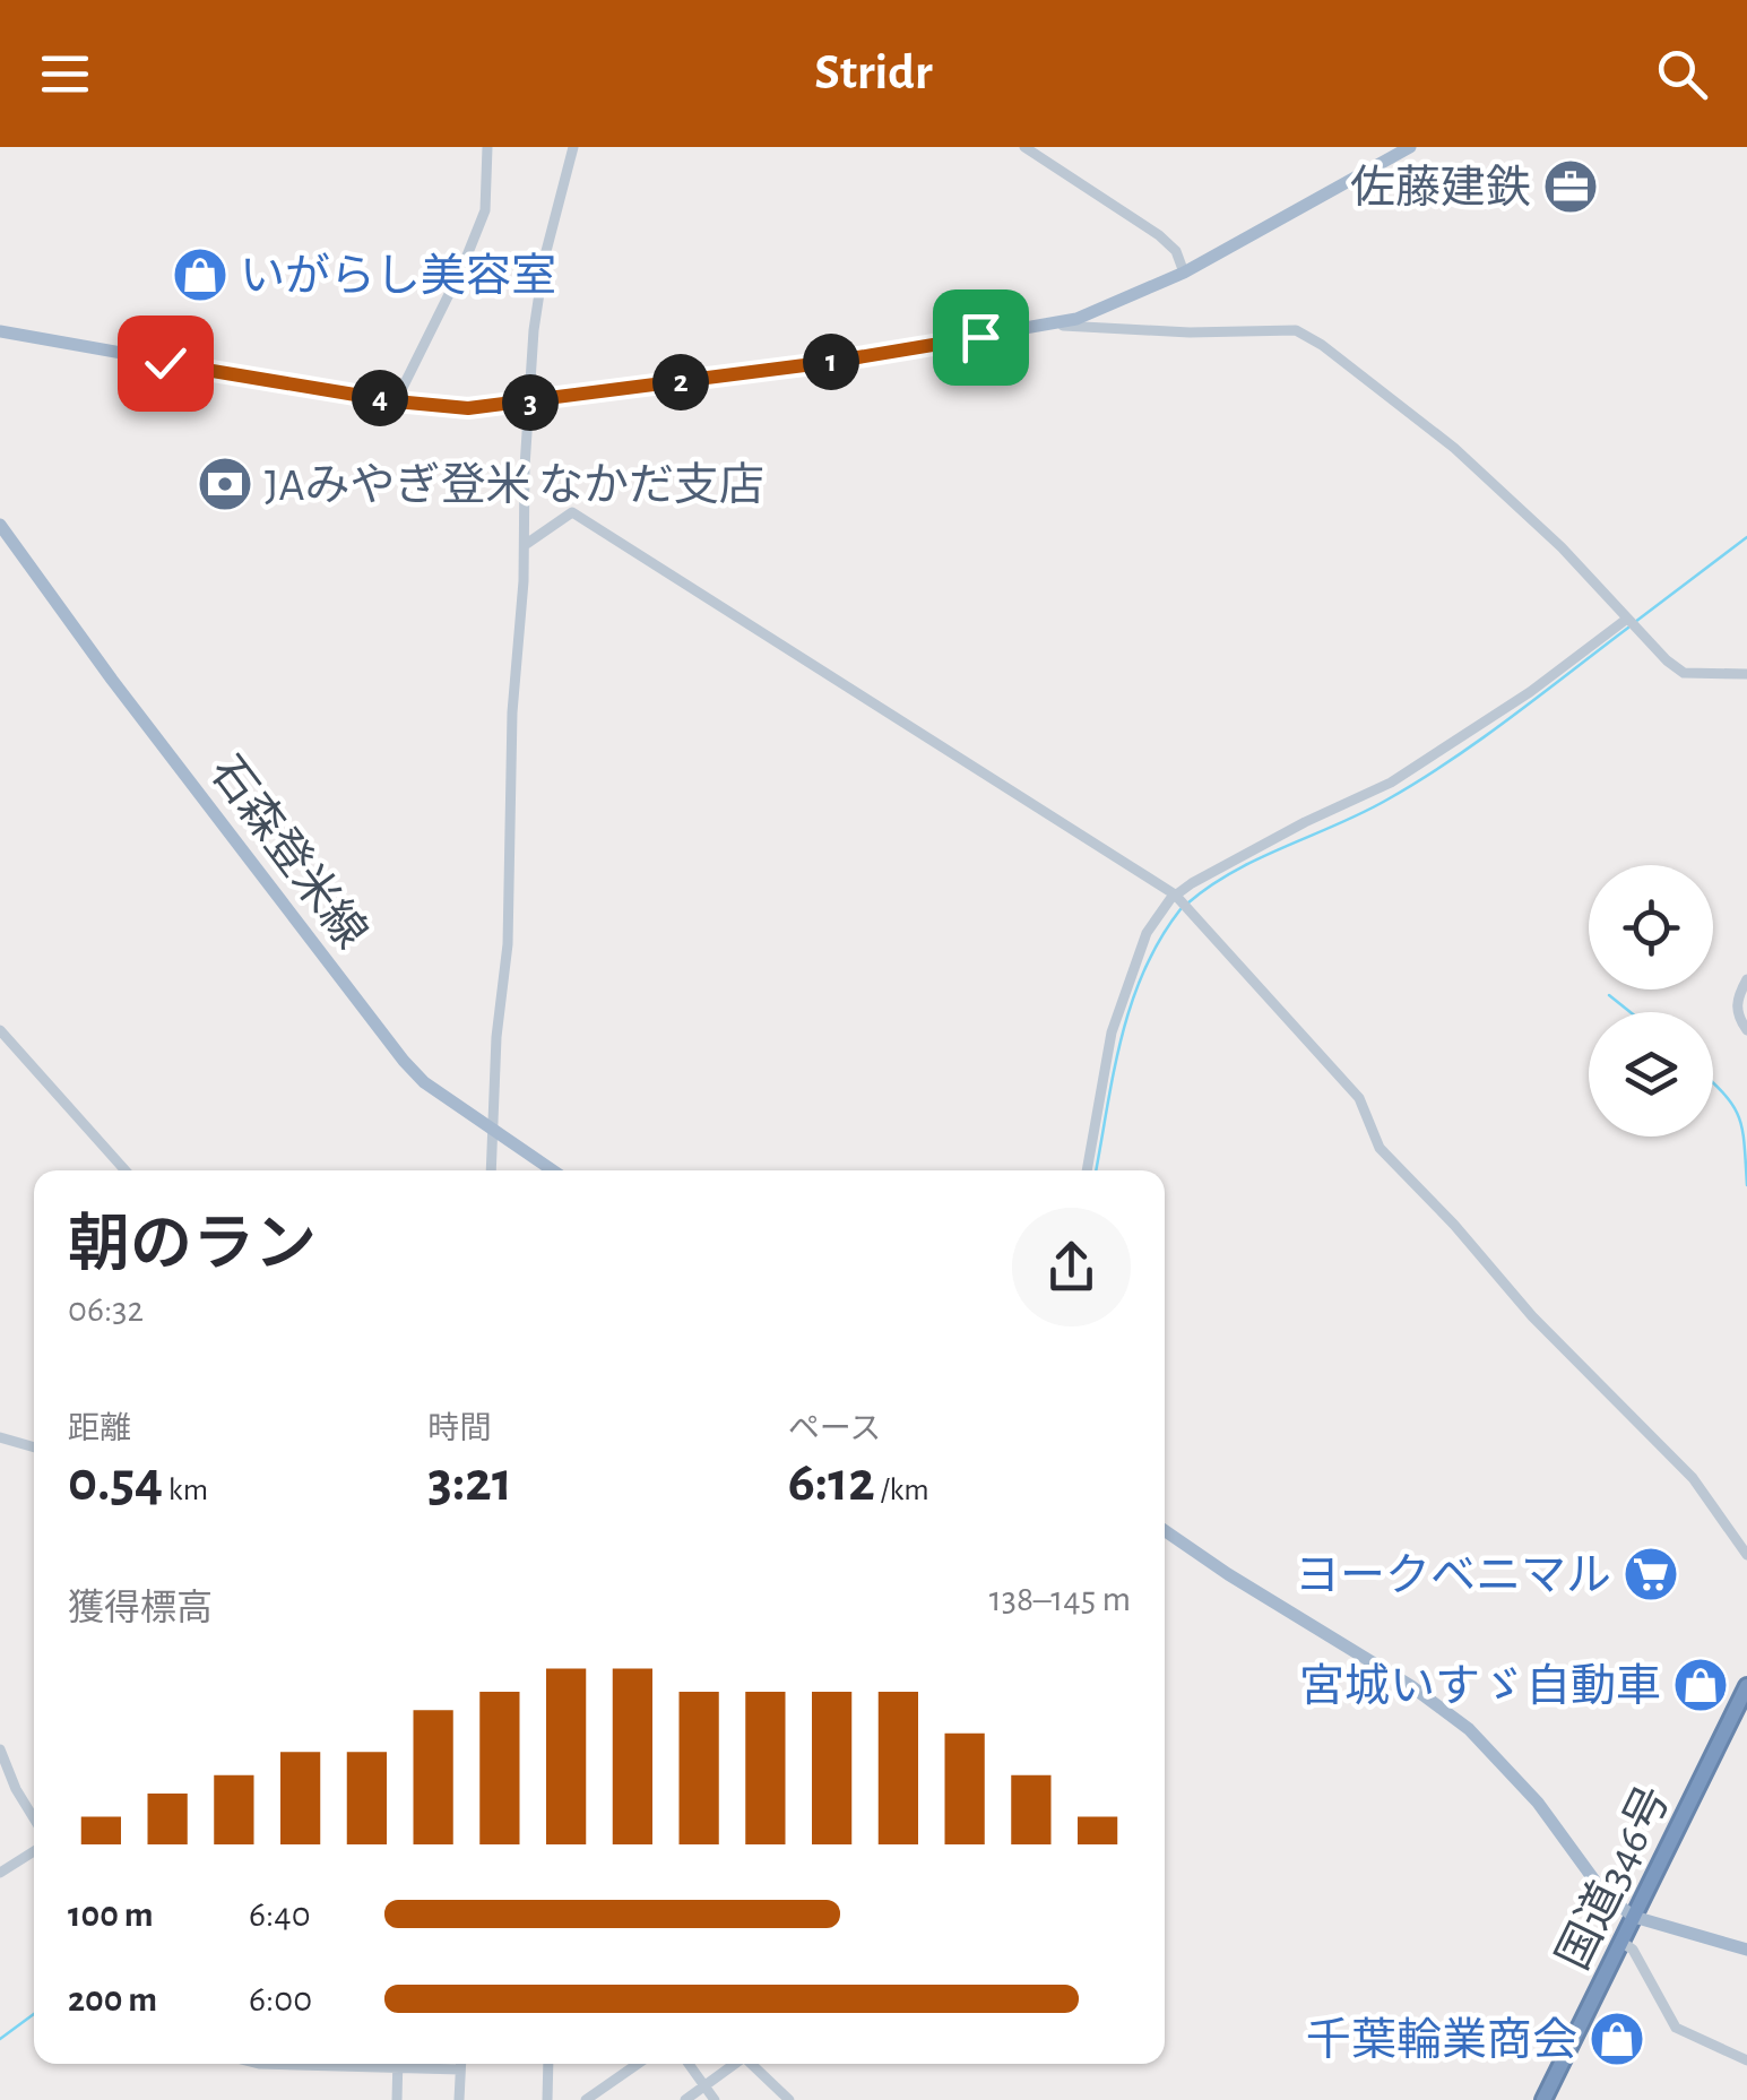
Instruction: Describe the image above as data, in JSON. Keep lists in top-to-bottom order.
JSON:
{
  "streets": {
    "highway": ["国道346号"],
    "main road": ["石森登米線"]
  },
  "places": {
    "office": ["佐藤建鉄"],
    "shop": ["いがらし美容室", "宮城いすゞ自動車", "千葉輪業商会"],
    "bank": ["JAみやぎ登米 なかだ支店"],
    "supermarket": ["ヨークベニマル"]
  },
  "page": {
    "header": "Stridr",
    "pins": [
      "1",
      "2",
      "4",
      "3"
    ],
    "heading": ["朝のラン", "06:32"],
    "stats": [
      ["距離", "0.54 km"],
      ["時間", "3:21"],
      ["ペース", "6:12 /km"]
    ],
    "chart": ["獲得標高", "138–145 m"],
    "list": [
      {
        "name": "100 m",
        "note": "6:40"
      },
      {
        "name": "200 m",
        "note": "6:00"
      }
    ]
  }
}
